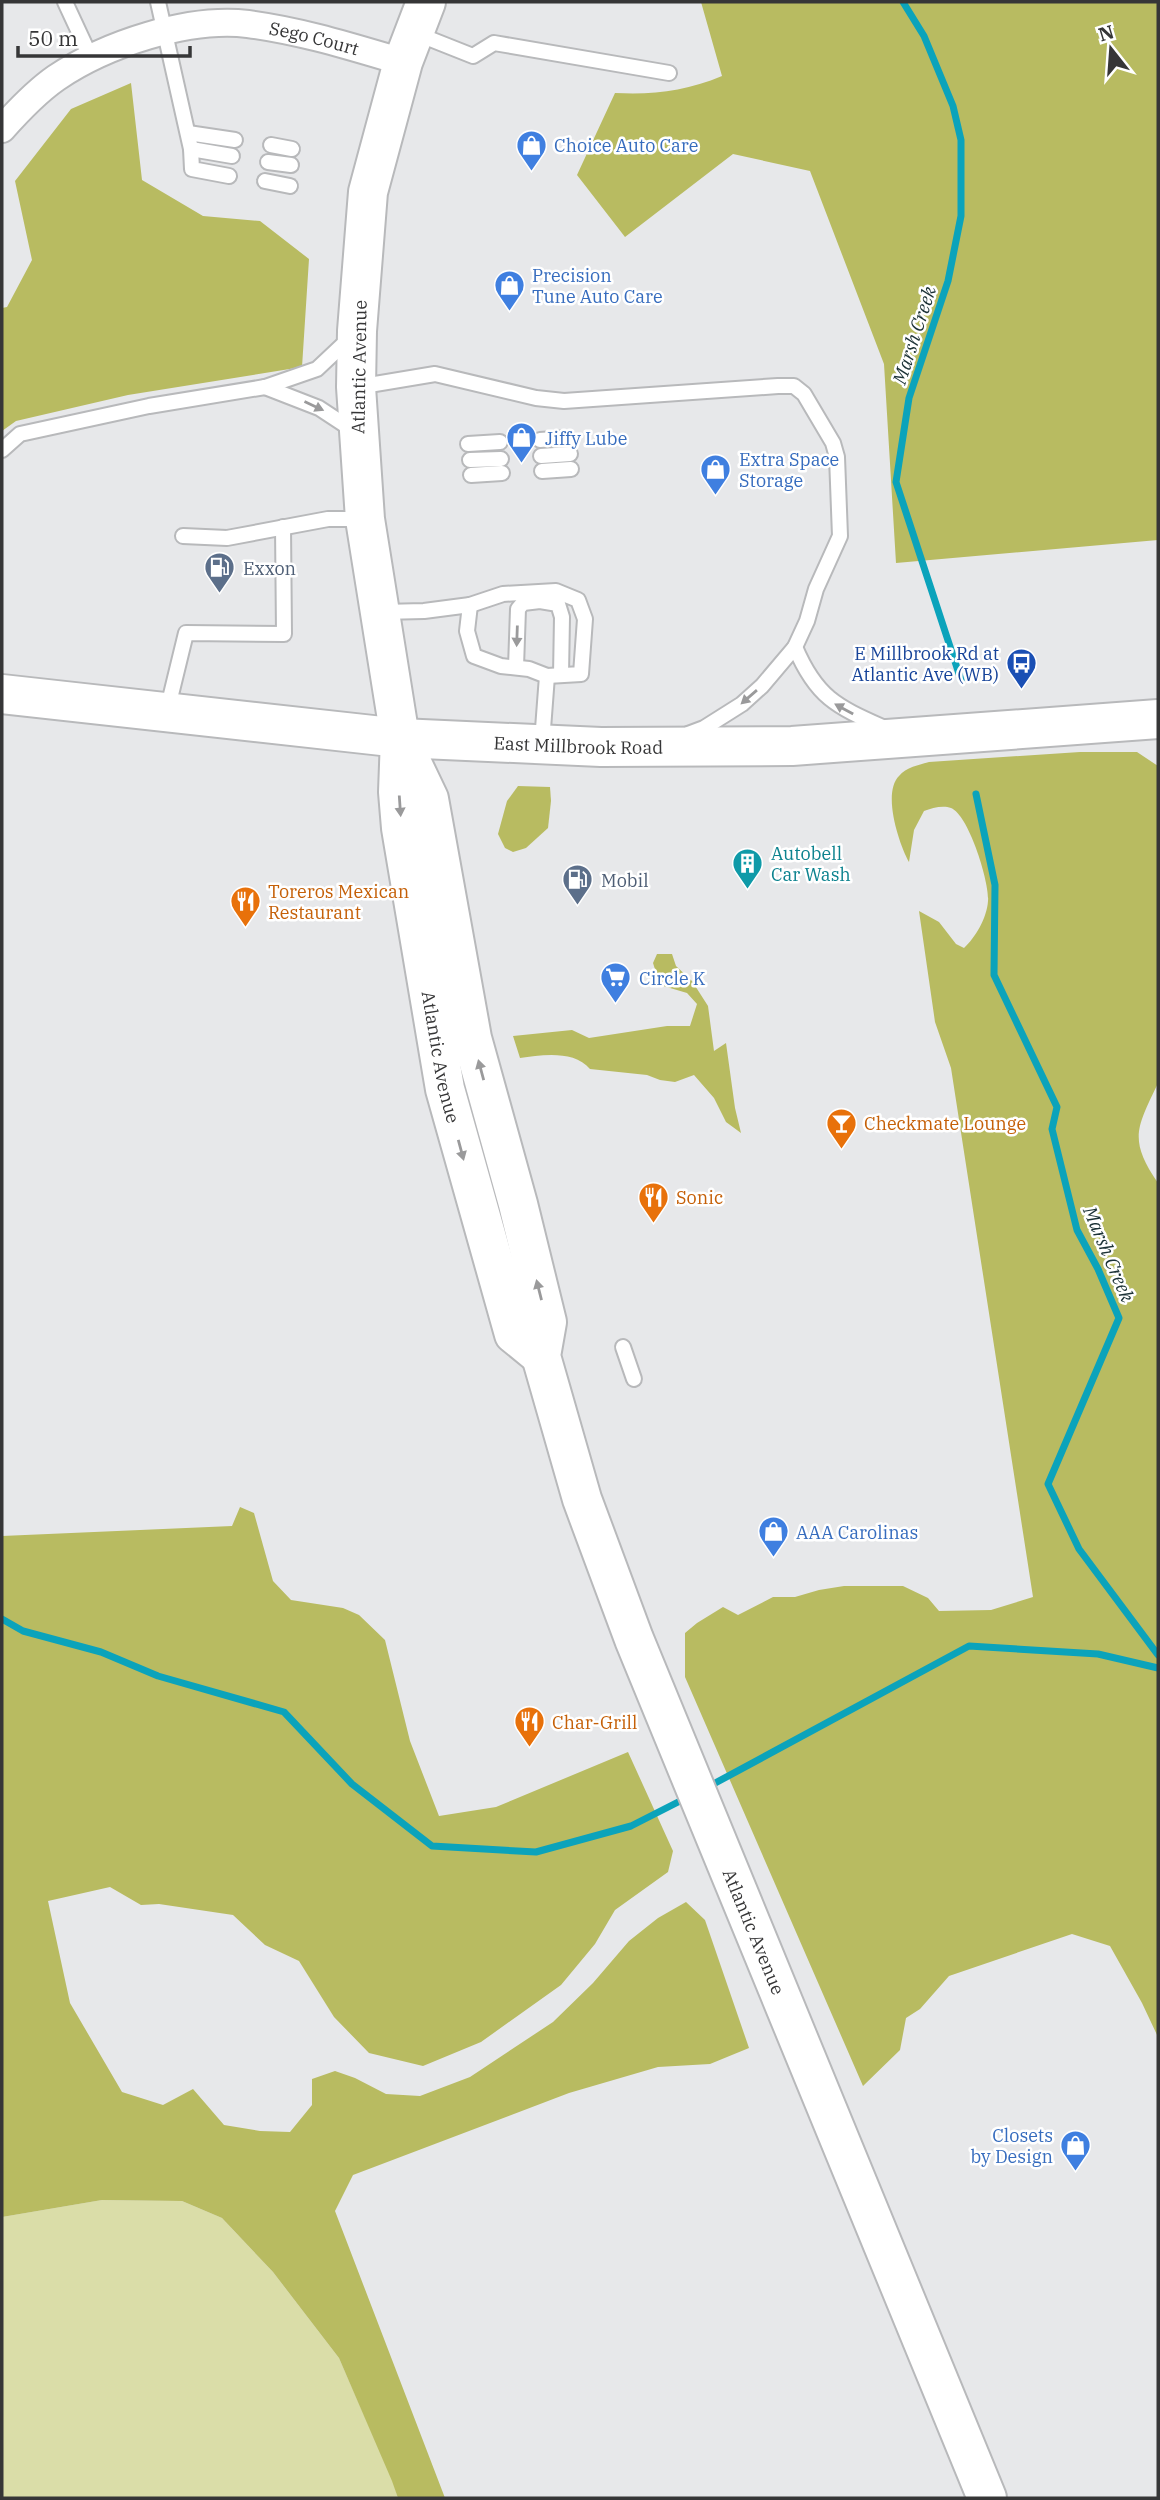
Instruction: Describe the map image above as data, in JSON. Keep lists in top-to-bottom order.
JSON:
{
  "streets": {
    "main road": ["Atlantic Avenue", "East Millbrook Road"],
    "street": ["Sego Court"]
  },
  "crossings": [
    ["Sego Court", "Atlantic Avenue"],
    ["Atlantic Avenue", "East Millbrook Road"]
  ],
  "water": ["Marsh Creek"],
  "places": {
    "shop": [
      "Choice Auto Care",
      "Precision Tune Auto Care",
      "Jiffy Lube",
      "Extra Space Storage",
      "AAA Carolinas",
      "Closets by Design"
    ],
    "fuel station": ["Exxon", "Mobil"],
    "bus stop": ["E Millbrook Rd at Atlantic Ave (WB)"],
    "building": ["Autobell Car Wash"],
    "restaurant": ["Toreros Mexican Restaurant", "Sonic", "Char-Grill"],
    "supermarket": ["Circle K"],
    "bar": ["Checkmate Lounge"]
  },
  "scale_bar": "50 m",
  "north": "top"
}
